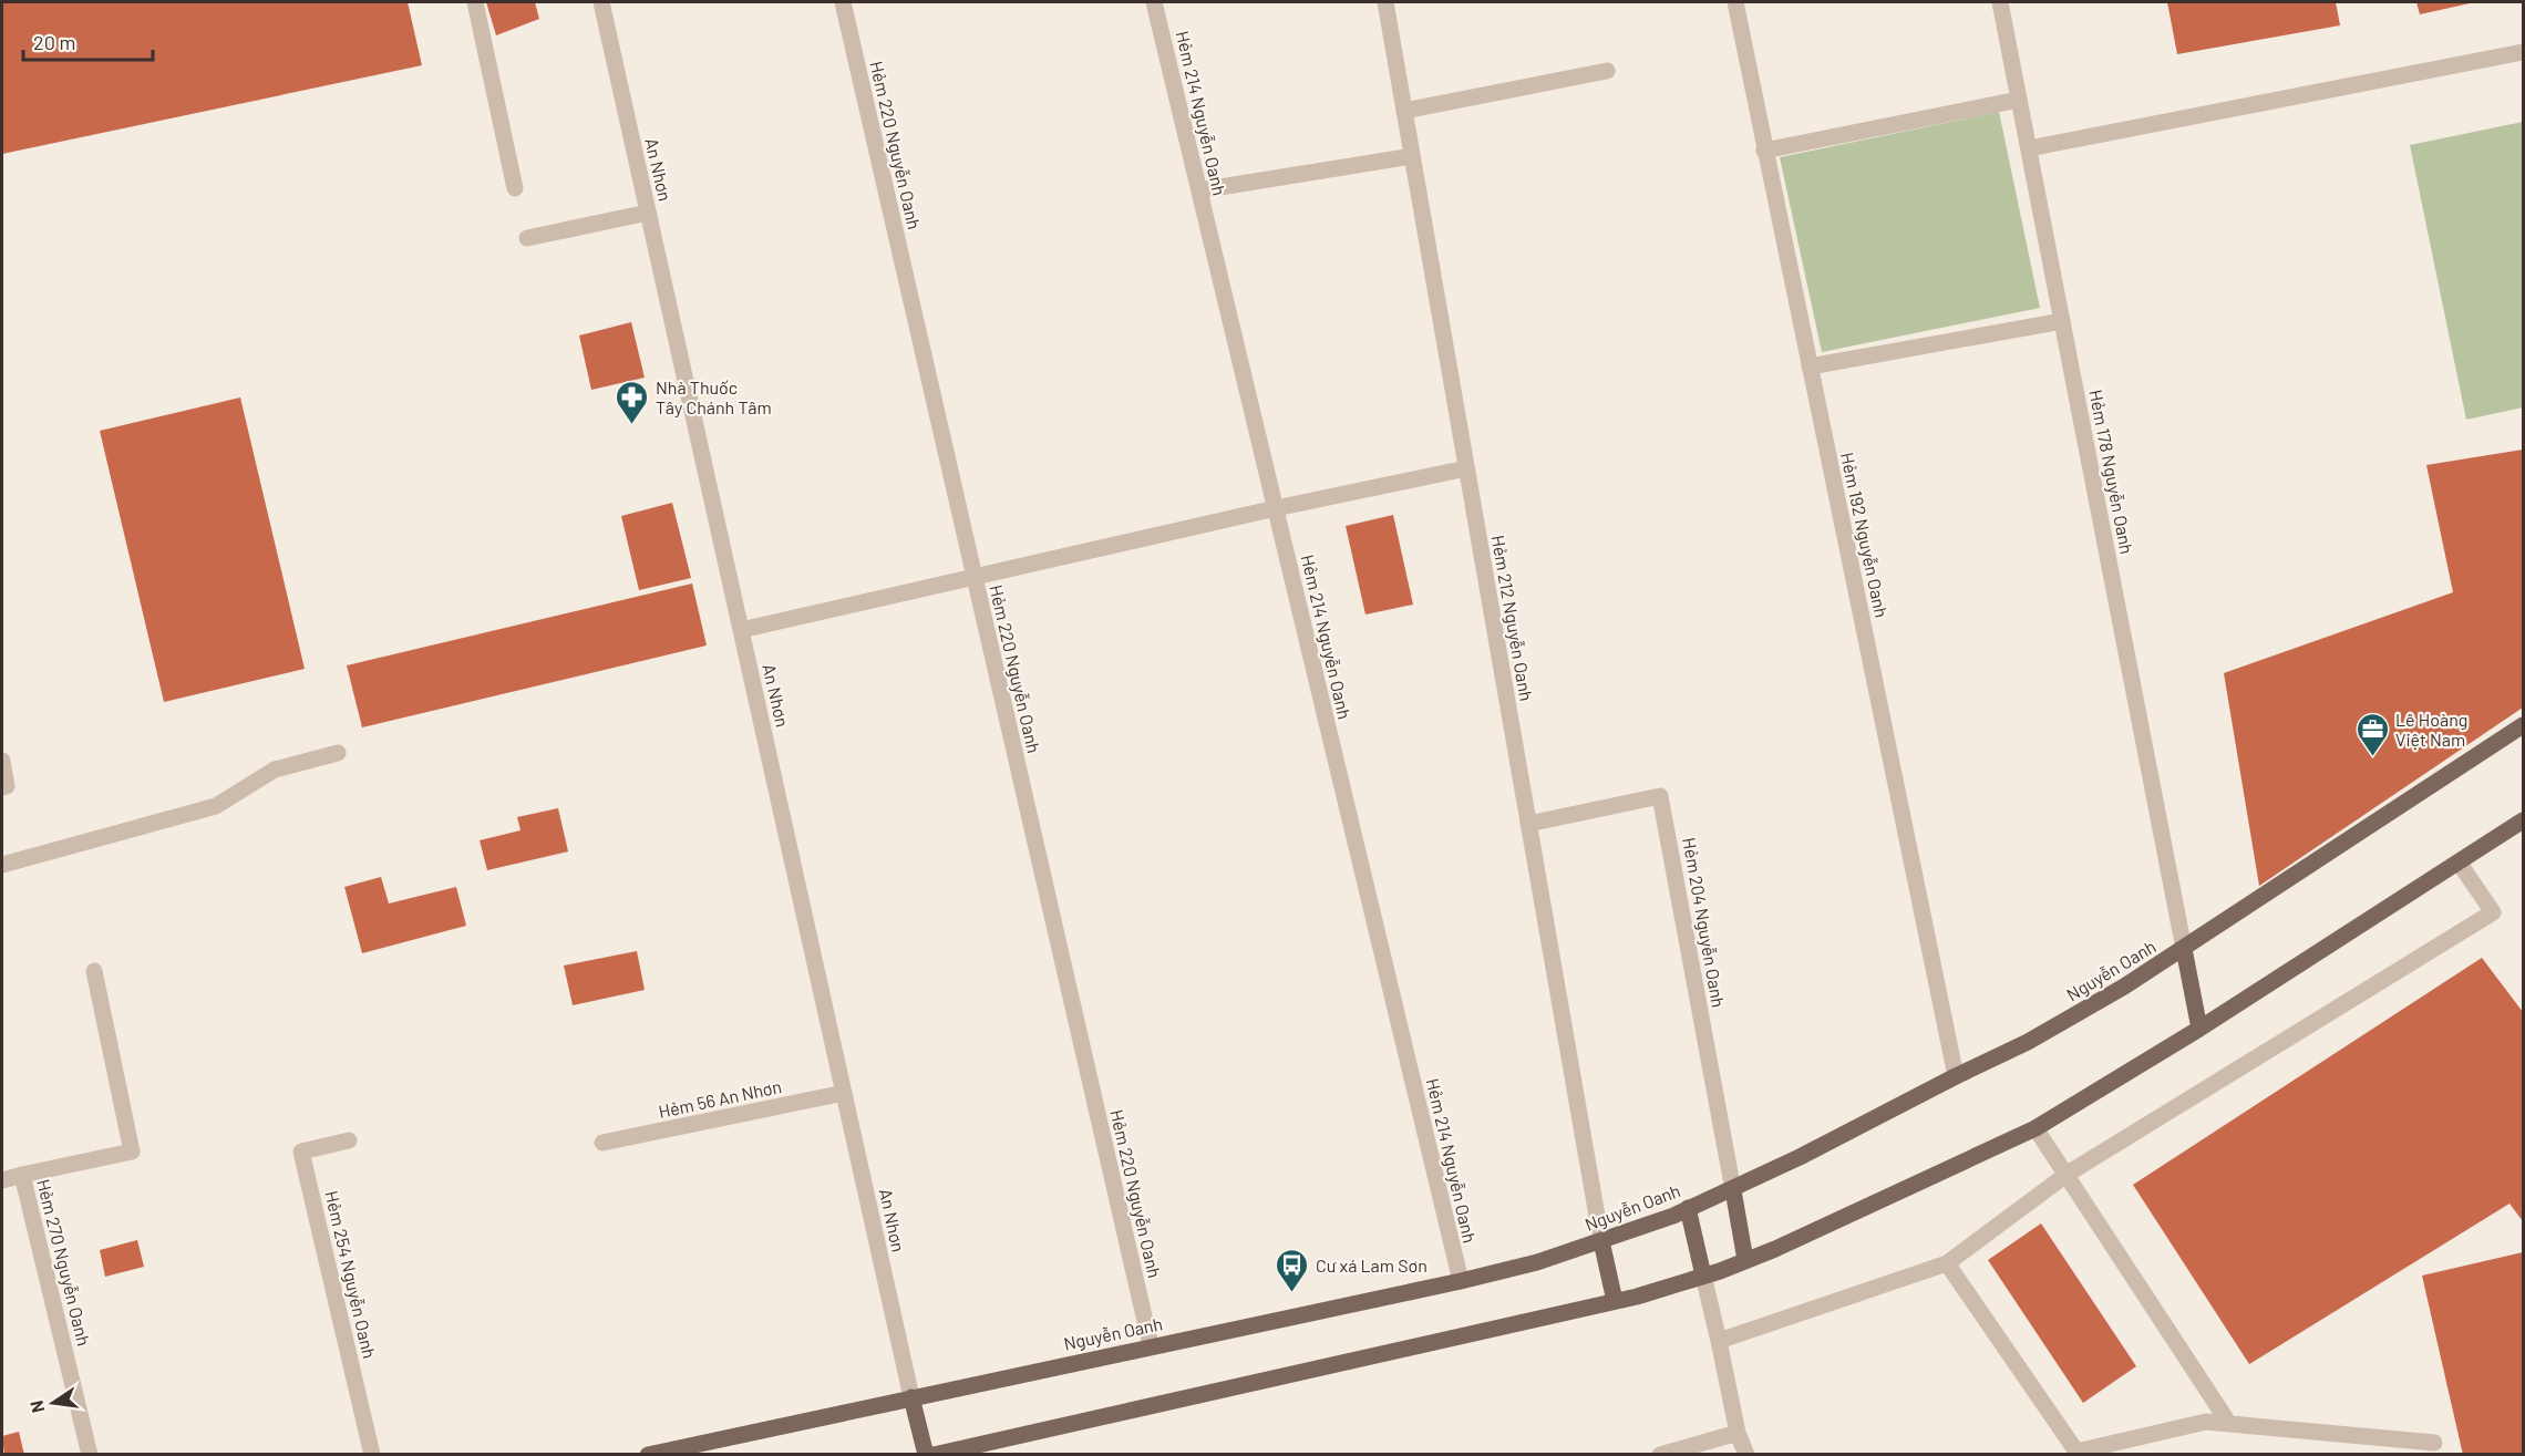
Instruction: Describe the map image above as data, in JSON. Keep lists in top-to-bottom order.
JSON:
{
  "streets": {
    "main road": ["Nguyễn Oanh"],
    "street": [
      "Hẻm 214 Nguyễn Oanh",
      "Hẻm 220 Nguyễn Oanh",
      "An Nhơn",
      "Hẻm 178 Nguyễn Oanh",
      "Hẻm 192 Nguyễn Oanh",
      "Hẻm 212 Nguyễn Oanh",
      "Hẻm 204 Nguyễn Oanh",
      "Hẻm 56 An Nhơn",
      "Hẻm 270 Nguyễn Oanh",
      "Hẻm 254 Nguyễn Oanh"
    ]
  },
  "crossings": [
    ["Hẻm 214 Nguyễn Oanh", "Nguyễn Oanh"],
    ["Hẻm 220 Nguyễn Oanh", "Nguyễn Oanh"],
    ["An Nhơn", "Nguyễn Oanh"],
    ["An Nhơn", "Hẻm 56 An Nhơn"],
    ["Hẻm 178 Nguyễn Oanh", "Nguyễn Oanh"],
    ["Hẻm 192 Nguyễn Oanh", "Nguyễn Oanh"],
    ["Hẻm 212 Nguyễn Oanh", "Hẻm 204 Nguyễn Oanh"],
    ["Hẻm 212 Nguyễn Oanh", "Nguyễn Oanh"],
    ["Hẻm 204 Nguyễn Oanh", "Nguyễn Oanh"]
  ],
  "places": {
    "pharmacy": ["Nhà Thuốc Tây Chánh Tâm"],
    "office": ["Lê Hoàng Việt Nam"],
    "bus stop": ["Cư xá Lam Sơn"]
  },
  "scale_bar": "20 m",
  "north": "left"
}
